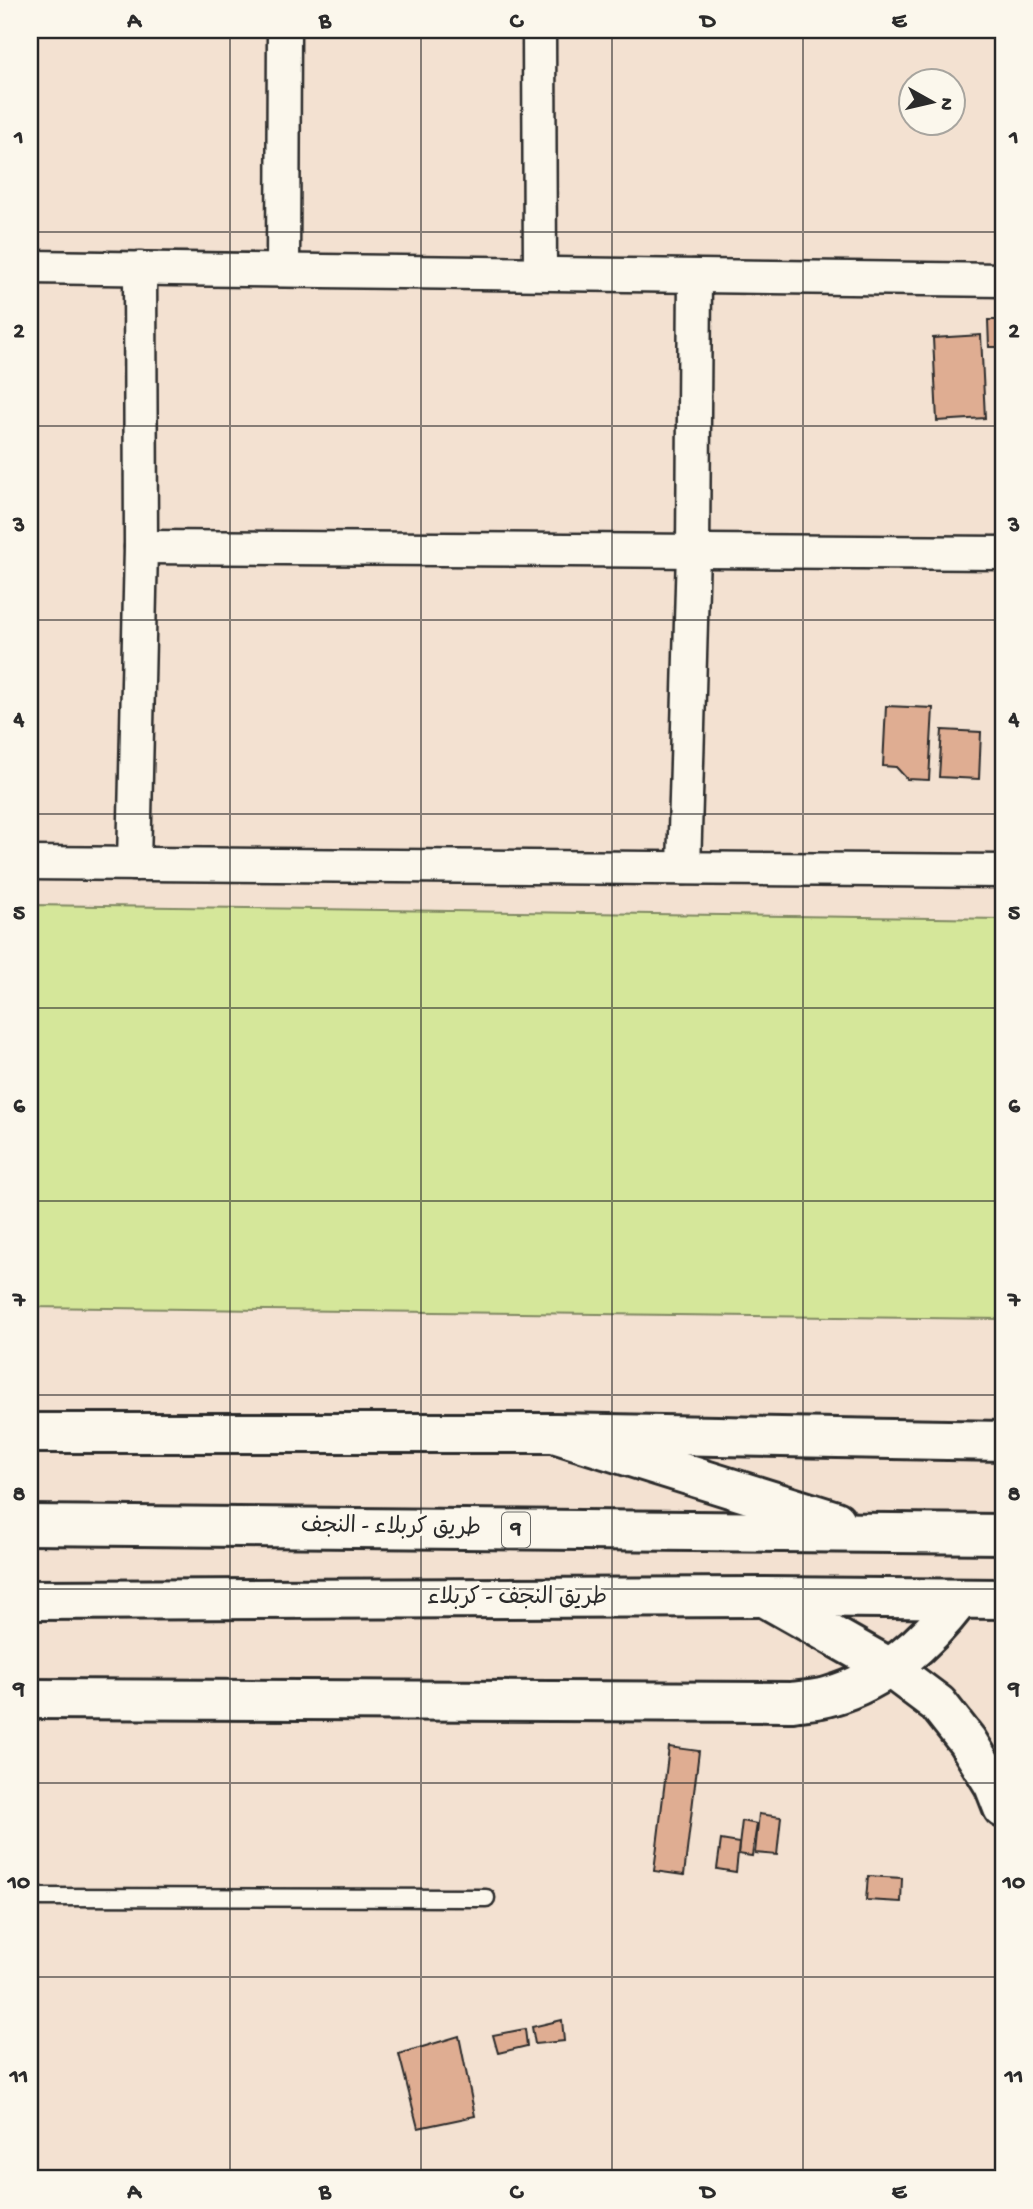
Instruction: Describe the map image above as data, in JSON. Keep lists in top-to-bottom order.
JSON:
{
  "streets": {
    "main road": ["طريق کربلاء - النجف", "9", "طريق النجف - کربلاء"]
  },
  "north": "right",
  "grid": {
    "columns": [
      "A",
      "B",
      "C",
      "D",
      "E"
    ],
    "rows": [
      "1",
      "2",
      "3",
      "4",
      "5",
      "6",
      "7",
      "8",
      "9",
      "10",
      "11"
    ]
  }
}
